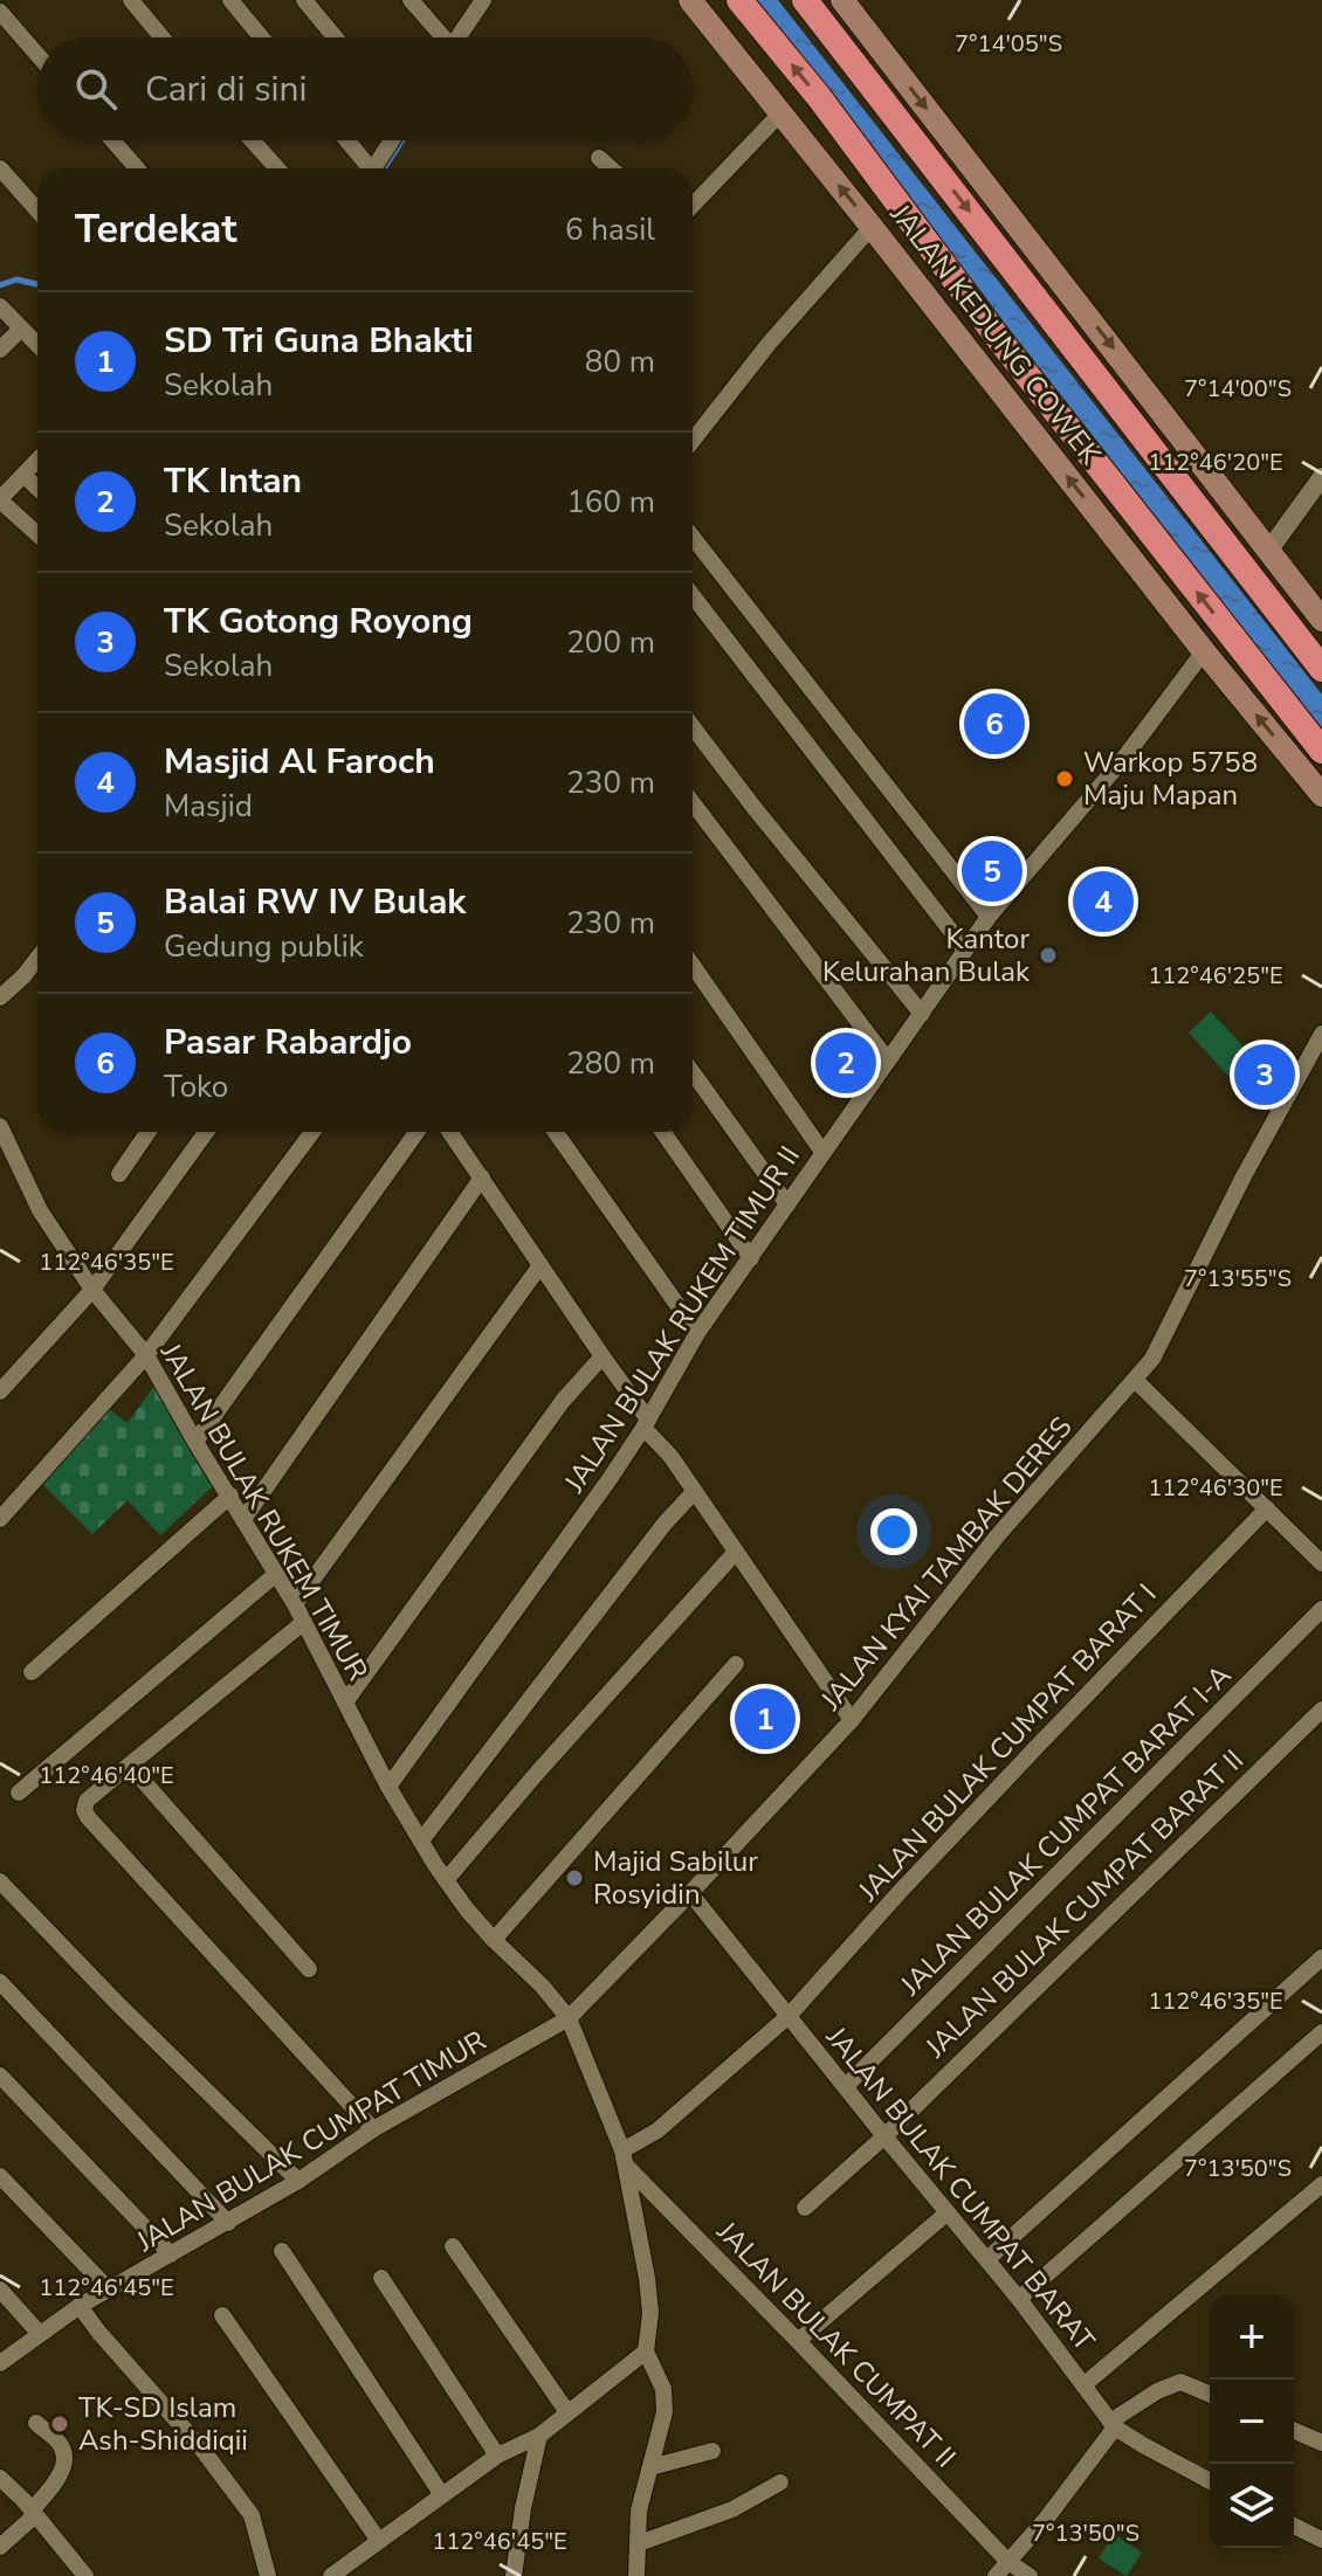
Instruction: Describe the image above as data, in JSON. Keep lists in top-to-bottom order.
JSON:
{
  "streets": {
    "highway": ["JALAN KEDUNG COWEK"],
    "street": [
      "JALAN BULAK RUKEM TIMUR II",
      "JALAN BULAK RUKEM TIMUR",
      "JALAN KYAI TAMBAK DERES",
      "JALAN BULAK CUMPAT BARAT I",
      "JALAN BULAK CUMPAT BARAT I-A",
      "JALAN BULAK CUMPAT BARAT II",
      "JALAN BULAK CUMPAT TIMUR",
      "JALAN BULAK CUMPAT BARAT",
      "JALAN BULAK CUMPAT II"
    ]
  },
  "crossings": [
    ["JALAN KEDUNG COWEK", "JALAN BULAK RUKEM TIMUR II"],
    ["JALAN BULAK RUKEM TIMUR II", "JALAN BULAK RUKEM TIMUR"],
    ["JALAN KYAI TAMBAK DERES", "JALAN BULAK CUMPAT TIMUR"],
    ["JALAN KYAI TAMBAK DERES", "JALAN BULAK CUMPAT BARAT"],
    ["JALAN BULAK CUMPAT BARAT I", "JALAN BULAK CUMPAT BARAT"],
    ["JALAN BULAK CUMPAT BARAT I", "JALAN BULAK CUMPAT II"],
    ["JALAN BULAK CUMPAT BARAT I-A", "JALAN BULAK CUMPAT BARAT"],
    ["JALAN BULAK CUMPAT BARAT II", "JALAN BULAK CUMPAT BARAT"]
  ],
  "places": [
    "Warkop 5758 Maju Mapan",
    "Kantor Kelurahan Bulak",
    "Majid Sabilur Rosyidin",
    "TK-SD Islam Ash-Shiddiqii"
  ],
  "page": {
    "search": "Cari di sini",
    "heading": ["Terdekat", "6 hasil"],
    "list": [
      {
        "mark": "1",
        "name": "SD Tri Guna Bhakti",
        "note": "Sekolah",
        "value": "80 m"
      },
      {
        "mark": "2",
        "name": "TK Intan",
        "note": "Sekolah",
        "value": "160 m"
      },
      {
        "mark": "3",
        "name": "TK Gotong Royong",
        "note": "Sekolah",
        "value": "200 m"
      },
      {
        "mark": "4",
        "name": "Masjid Al Faroch",
        "note": "Masjid",
        "value": "230 m"
      },
      {
        "mark": "5",
        "name": "Balai RW IV Bulak",
        "note": "Gedung publik",
        "value": "230 m"
      },
      {
        "mark": "6",
        "name": "Pasar Rabardjo",
        "note": "Toko",
        "value": "280 m"
      }
    ],
    "pins": [
      "6",
      "5",
      "4",
      "2",
      "3",
      "1"
    ],
    "map_buttons": ["+", "−"]
  },
  "coordinates": [
    "7°14'05\"S",
    "7°14'00\"S",
    "112°46'20\"E",
    "112°46'25\"E",
    "112°46'35\"E",
    "7°13'55\"S",
    "112°46'30\"E",
    "112°46'40\"E",
    "7°13'50\"S",
    "112°46'45\"E"
  ]
}
